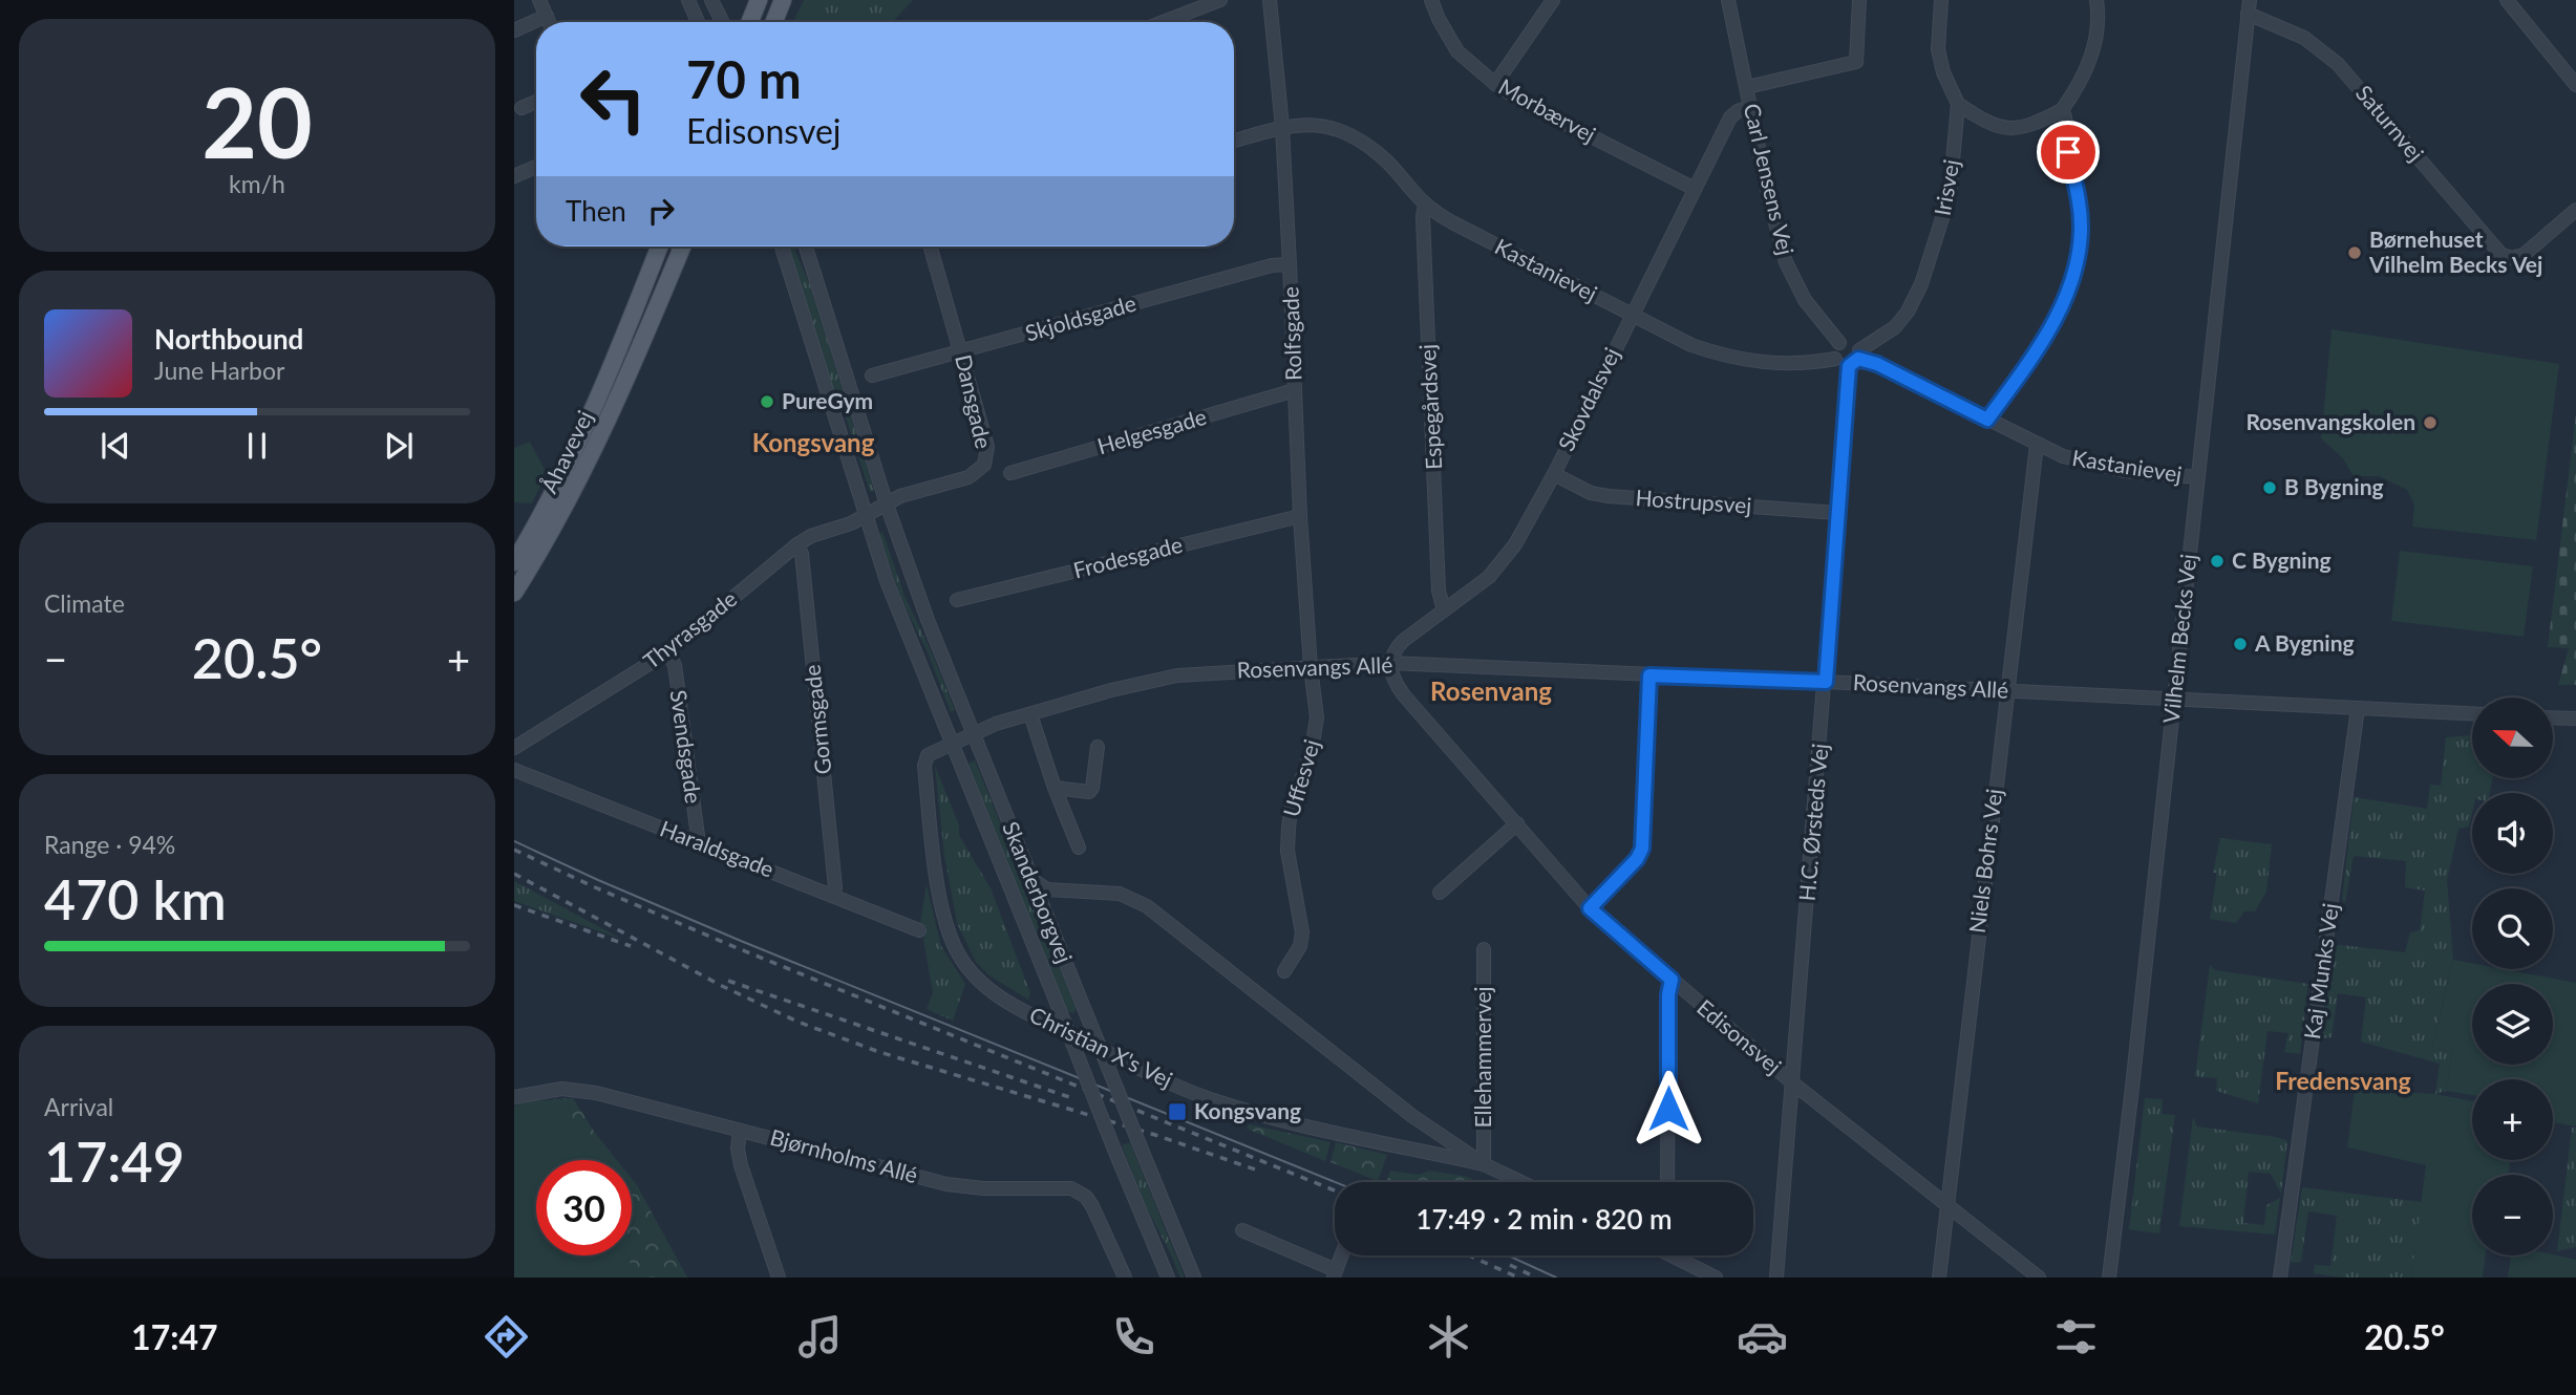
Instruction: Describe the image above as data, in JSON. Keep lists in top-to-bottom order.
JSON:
{
  "streets": {
    "main road": ["Åhavevej"],
    "street": [
      "Morbærvej",
      "Saturnvej",
      "Carl Jensens Vej",
      "Irisvej",
      "Kastanievej",
      "Skjoldsgade",
      "Rolfsgade",
      "Skovdalsvej",
      "Dansgade",
      "Espegårdsvej",
      "Helgesgade",
      "Hostrupsvej",
      "Frodesgade",
      "Thyrasgade",
      "Vilhelm Becks Vej",
      "Rosenvangs Allé",
      "Gormsgade",
      "Svendsgade",
      "Uffesvej",
      "H.C. Ørsteds Vej",
      "Haraldsgade",
      "Niels Bohrs Vej",
      "Skanderborgvej",
      "Kaj Munks Vej",
      "Edisonsvej",
      "Christian X's Vej",
      "Ellehammervej",
      "Bjørnholms Allé"
    ]
  },
  "crossings": [
    ["Morbærvej", "Skovdalsvej"],
    ["Saturnvej", "Vilhelm Becks Vej"],
    ["Carl Jensens Vej", "Irisvej"],
    ["Carl Jensens Vej", "Kastanievej"],
    ["Carl Jensens Vej", "Skovdalsvej"],
    ["Carl Jensens Vej", "H.C. Ørsteds Vej"],
    ["Irisvej", "Kastanievej"],
    ["Irisvej", "H.C. Ørsteds Vej"],
    ["Kastanievej", "Rolfsgade"],
    ["Kastanievej", "Skovdalsvej"],
    ["Kastanievej", "Espegårdsvej"],
    ["Kastanievej", "Vilhelm Becks Vej"],
    ["Kastanievej", "H.C. Ørsteds Vej"],
    ["Kastanievej", "Niels Bohrs Vej"],
    ["Skjoldsgade", "Rolfsgade"],
    ["Skjoldsgade", "Dansgade"],
    ["Rolfsgade", "Helgesgade"],
    ["Rolfsgade", "Frodesgade"],
    ["Rolfsgade", "Rosenvangs Allé"],
    ["Rolfsgade", "Uffesvej"],
    ["Skovdalsvej", "Espegårdsvej"],
    ["Skovdalsvej", "Hostrupsvej"],
    ["Skovdalsvej", "Rosenvangs Allé"],
    ["Skovdalsvej", "Edisonsvej"],
    ["Dansgade", "Skanderborgvej"],
    ["Hostrupsvej", "H.C. Ørsteds Vej"],
    ["Thyrasgade", "Gormsgade"],
    ["Thyrasgade", "Svendsgade"],
    ["Thyrasgade", "Skanderborgvej"],
    ["Vilhelm Becks Vej", "Rosenvangs Allé"],
    ["Rosenvangs Allé", "Uffesvej"],
    ["Rosenvangs Allé", "H.C. Ørsteds Vej"],
    ["Rosenvangs Allé", "Niels Bohrs Vej"],
    ["Rosenvangs Allé", "Skanderborgvej"],
    ["Rosenvangs Allé", "Kaj Munks Vej"],
    ["Rosenvangs Allé", "Edisonsvej"],
    ["Rosenvangs Allé", "Christian X's Vej"],
    ["Gormsgade", "Haraldsgade"],
    ["Svendsgade", "Haraldsgade"],
    ["H.C. Ørsteds Vej", "Edisonsvej"],
    ["Niels Bohrs Vej", "Edisonsvej"],
    ["Skanderborgvej", "Christian X's Vej"],
    ["Christian X's Vej", "Ellehammervej"]
  ],
  "districts": ["Kongsvang", "Rosenvang", "Fredensvang"],
  "places": {
    "other": [
      "Børnehuset Vilhelm Becks Vej",
      "PureGym",
      "Rosenvangskolen",
      "B Bygning",
      "C Bygning",
      "A Bygning"
    ],
    "transit": ["Kongsvang"]
  },
  "north": "left",
  "page": {
    "tile": [
      ["20", "km/h"],
      "Climate",
      ["Range · 94%", "470 km"],
      ["Arrival", "17:49"]
    ],
    "turn": ["70 m", "Edisonsvej"],
    "then": "Then",
    "song": ["Northbound", "June Harbor"],
    "heat": ["−", "20.5°", "+"],
    "map_buttons": ["+", "−"],
    "limit": "30",
    "trip": "17:49 · 2 min · 820 m",
    "tabs": ["17:47", "20.5°"]
  }
}
